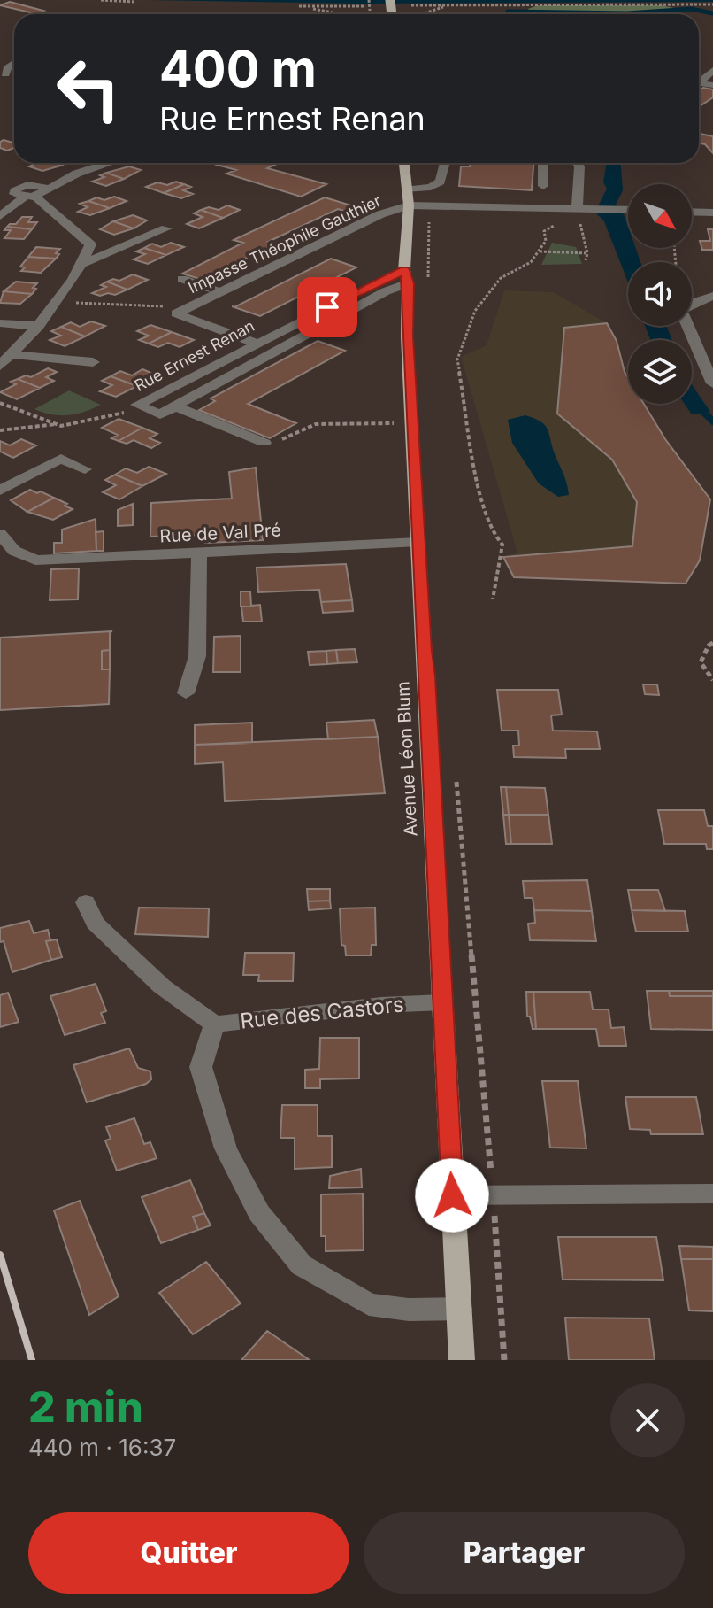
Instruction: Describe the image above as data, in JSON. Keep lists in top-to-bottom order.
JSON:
{
  "streets": {
    "main road": ["Avenue Léon Blum"],
    "street": [
      "Impasse Théophile Gauthier",
      "Rue Ernest Renan",
      "Rue de Val Pré",
      "Rue des Castors"
    ]
  },
  "crossings": [
    ["Impasse Théophile Gauthier", "Avenue Léon Blum"],
    ["Rue Ernest Renan", "Avenue Léon Blum"],
    ["Rue de Val Pré", "Avenue Léon Blum"],
    ["Avenue Léon Blum", "Rue des Castors"]
  ],
  "north": "bottom right",
  "page": {
    "turn": ["400 m", "Rue Ernest Renan"],
    "heading": ["2 min", "440 m · 16:37"],
    "buttons": ["Quitter", "Partager"]
  }
}
